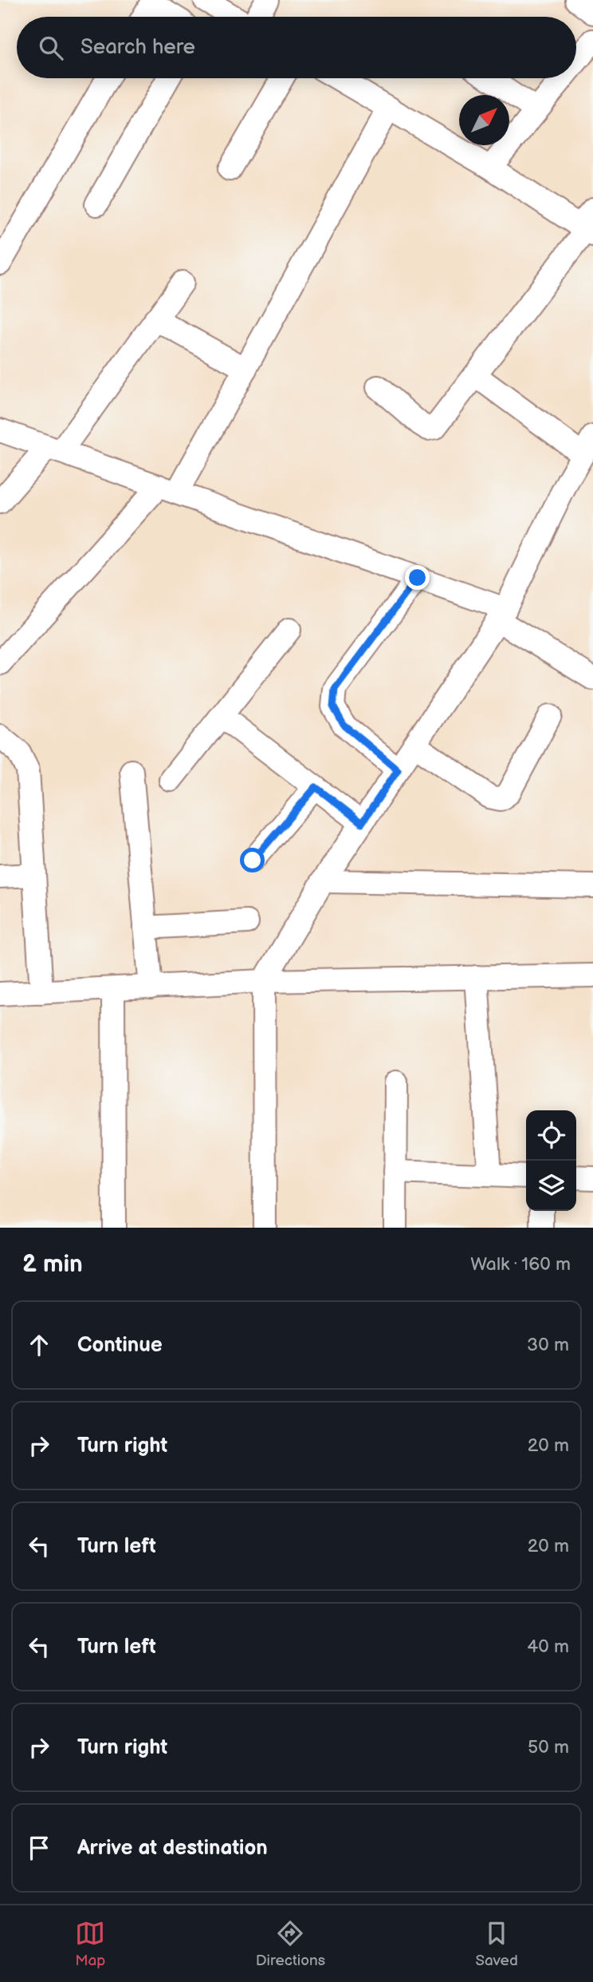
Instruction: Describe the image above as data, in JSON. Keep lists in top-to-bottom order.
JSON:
{
  "north": "top right",
  "page": {
    "search": "Search here",
    "heading": ["2 min", "Walk · 160 m"],
    "list": [
      ["Continue", "30 m"],
      ["Turn right", "20 m"],
      ["Turn left", "20 m"],
      ["Turn left", "40 m"],
      ["Turn right", "50 m"],
      "Arrive at destination"
    ],
    "nav": ["Map", "Directions", "Saved"]
  }
}
